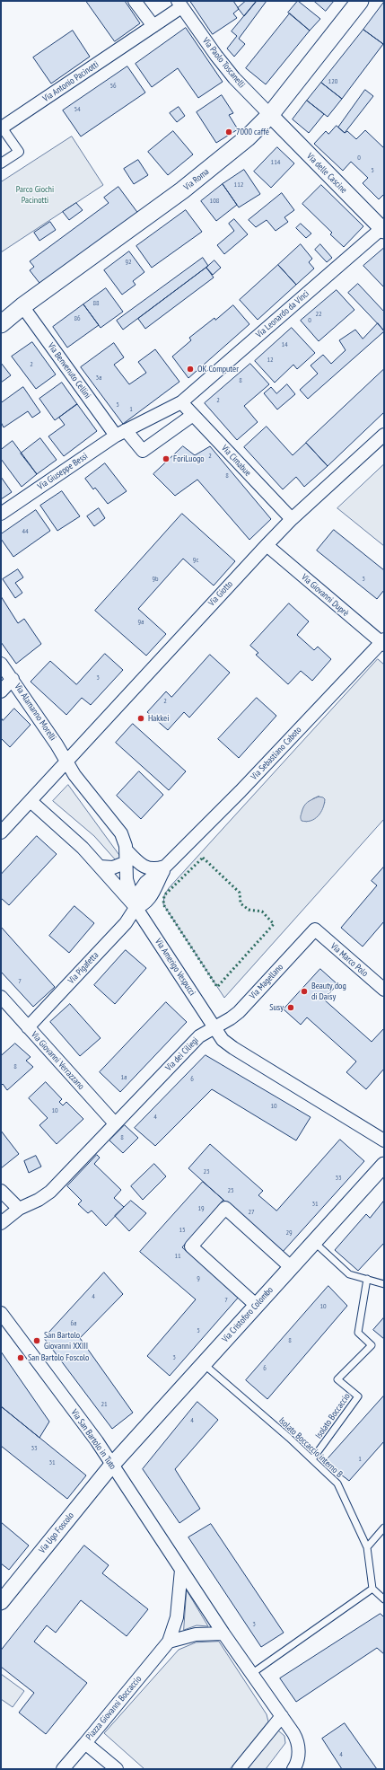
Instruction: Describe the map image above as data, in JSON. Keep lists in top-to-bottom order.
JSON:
{
  "streets": {
    "main road": ["Via Roma"],
    "street": [
      "Via Paolo Toscanelli",
      "Via Antonio Pacinotti",
      "Via delle Cascine",
      "Via Leonardo da Vinci",
      "Via Benvenuto Cellini",
      "Via Cimabue",
      "Via Giuseppe Bessi",
      "Via Giotto",
      "Via Giovanni Duprè",
      "Via Alamanno Morelli",
      "Via Sebastiano Caboto",
      "Via Marco Polo",
      "Via Amerigo Vespucci",
      "Via Pigafetta",
      "Via Magellano",
      "Via dei Ciliegi",
      "Via Giovanni Verrazzano",
      "Via Cristoforo Colombo",
      "Via San Bartolo in Tuto",
      "Via Ugo Foscolo",
      "Piazza Giovanni Boccaccio"
    ],
    "lane": ["Isolato Boccaccio", "Isolato Boccaccio interno B"]
  },
  "crossings": [
    ["Via Paolo Toscanelli", "Via Antonio Pacinotti"],
    ["Via Paolo Toscanelli", "Via delle Cascine"],
    ["Via Paolo Toscanelli", "Via Roma"],
    ["Via delle Cascine", "Via Roma"],
    ["Via delle Cascine", "Via Leonardo da Vinci"],
    ["Via Roma", "Via Benvenuto Cellini"],
    ["Via Leonardo da Vinci", "Via Benvenuto Cellini"],
    ["Via Leonardo da Vinci", "Via Cimabue"],
    ["Via Leonardo da Vinci", "Via Giuseppe Bessi"],
    ["Via Benvenuto Cellini", "Via Cimabue"],
    ["Via Benvenuto Cellini", "Via Giuseppe Bessi"],
    ["Via Cimabue", "Via Giotto"],
    ["Via Giotto", "Via Giovanni Duprè"],
    ["Via Giotto", "Via Alamanno Morelli"],
    ["Via Giotto", "Via Amerigo Vespucci"],
    ["Via Giovanni Duprè", "Via Sebastiano Caboto"],
    ["Via Alamanno Morelli", "Via Amerigo Vespucci"],
    ["Via Sebastiano Caboto", "Via Amerigo Vespucci"],
    ["Via Sebastiano Caboto", "Via Pigafetta"],
    ["Via Marco Polo", "Via Magellano"],
    ["Via Amerigo Vespucci", "Via Pigafetta"],
    ["Via Amerigo Vespucci", "Via Magellano"],
    ["Via Amerigo Vespucci", "Via dei Ciliegi"],
    ["Via Pigafetta", "Via Giovanni Verrazzano"],
    ["Via Magellano", "Via dei Ciliegi"],
    ["Via dei Ciliegi", "Via Giovanni Verrazzano"],
    ["Via Cristoforo Colombo", "Via San Bartolo in Tuto"],
    ["Via Cristoforo Colombo", "Isolato Boccaccio interno B"],
    ["Via Cristoforo Colombo", "Via Ugo Foscolo"],
    ["Isolato Boccaccio", "Isolato Boccaccio interno B"],
    ["Via San Bartolo in Tuto", "Via Ugo Foscolo"],
    ["Via San Bartolo in Tuto", "Piazza Giovanni Boccaccio"]
  ],
  "parks": ["Parco Giochi Pacinotti"],
  "places": [
    "7000 caffé",
    "OK Computer",
    "ForiLuogo",
    "Hakkei",
    "Beauty dog di Daisy",
    "Susy",
    "San Bartolo Giovanni XXIII",
    "San Bartolo Foscolo"
  ],
  "house_numbers": [
    "120",
    "56",
    "54",
    "0",
    "114",
    "5",
    "112",
    "108",
    "92",
    "88",
    "22",
    "86",
    "0",
    "14",
    "12",
    "2",
    "3a",
    "8",
    "2",
    "5",
    "1",
    "2",
    "8",
    "44",
    "9c",
    "9b",
    "3",
    "9a",
    "3",
    "2",
    "7",
    "8",
    "1a",
    "6",
    "10",
    "10",
    "4",
    "8",
    "23",
    "33",
    "25",
    "31",
    "19",
    "27",
    "15",
    "29",
    "11",
    "9",
    "4",
    "7",
    "10",
    "6a",
    "5",
    "8",
    "3",
    "6",
    "21",
    "4",
    "33",
    "1",
    "31",
    "3",
    "4"
  ]
}
